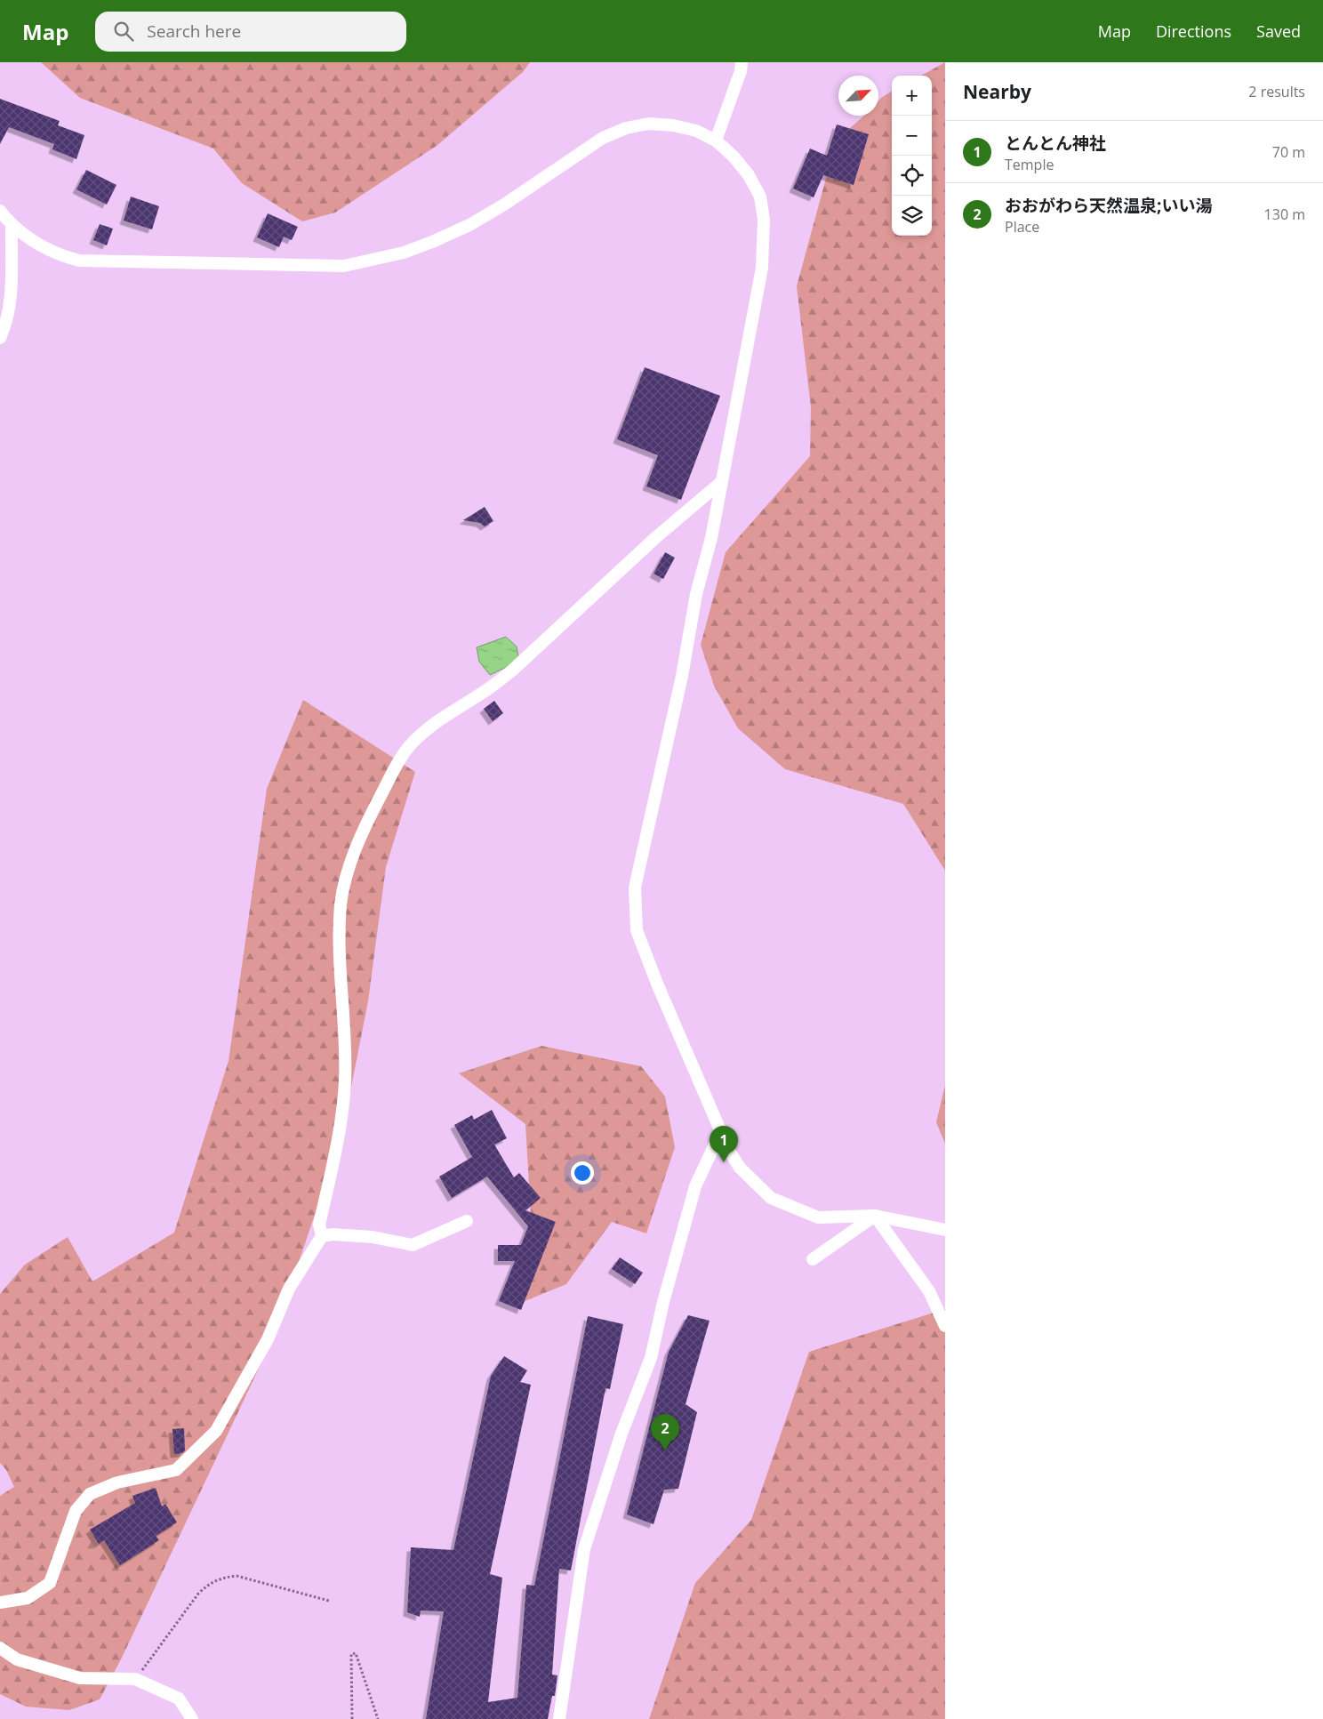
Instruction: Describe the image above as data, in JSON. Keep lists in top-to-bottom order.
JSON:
{
  "north": "top right",
  "page": {
    "header": "Map",
    "search": "Search here",
    "nav": ["Map", "Directions", "Saved"],
    "heading": ["Nearby", "2 results"],
    "map_buttons": ["+", "−"],
    "list": [
      {
        "mark": "1",
        "name": "とんとん神社",
        "note": "Temple",
        "value": "70 m"
      },
      {
        "mark": "2",
        "name": "おおがわら天然温泉;いい湯",
        "note": "Place",
        "value": "130 m"
      }
    ],
    "pins": ["1", "2"]
  }
}
